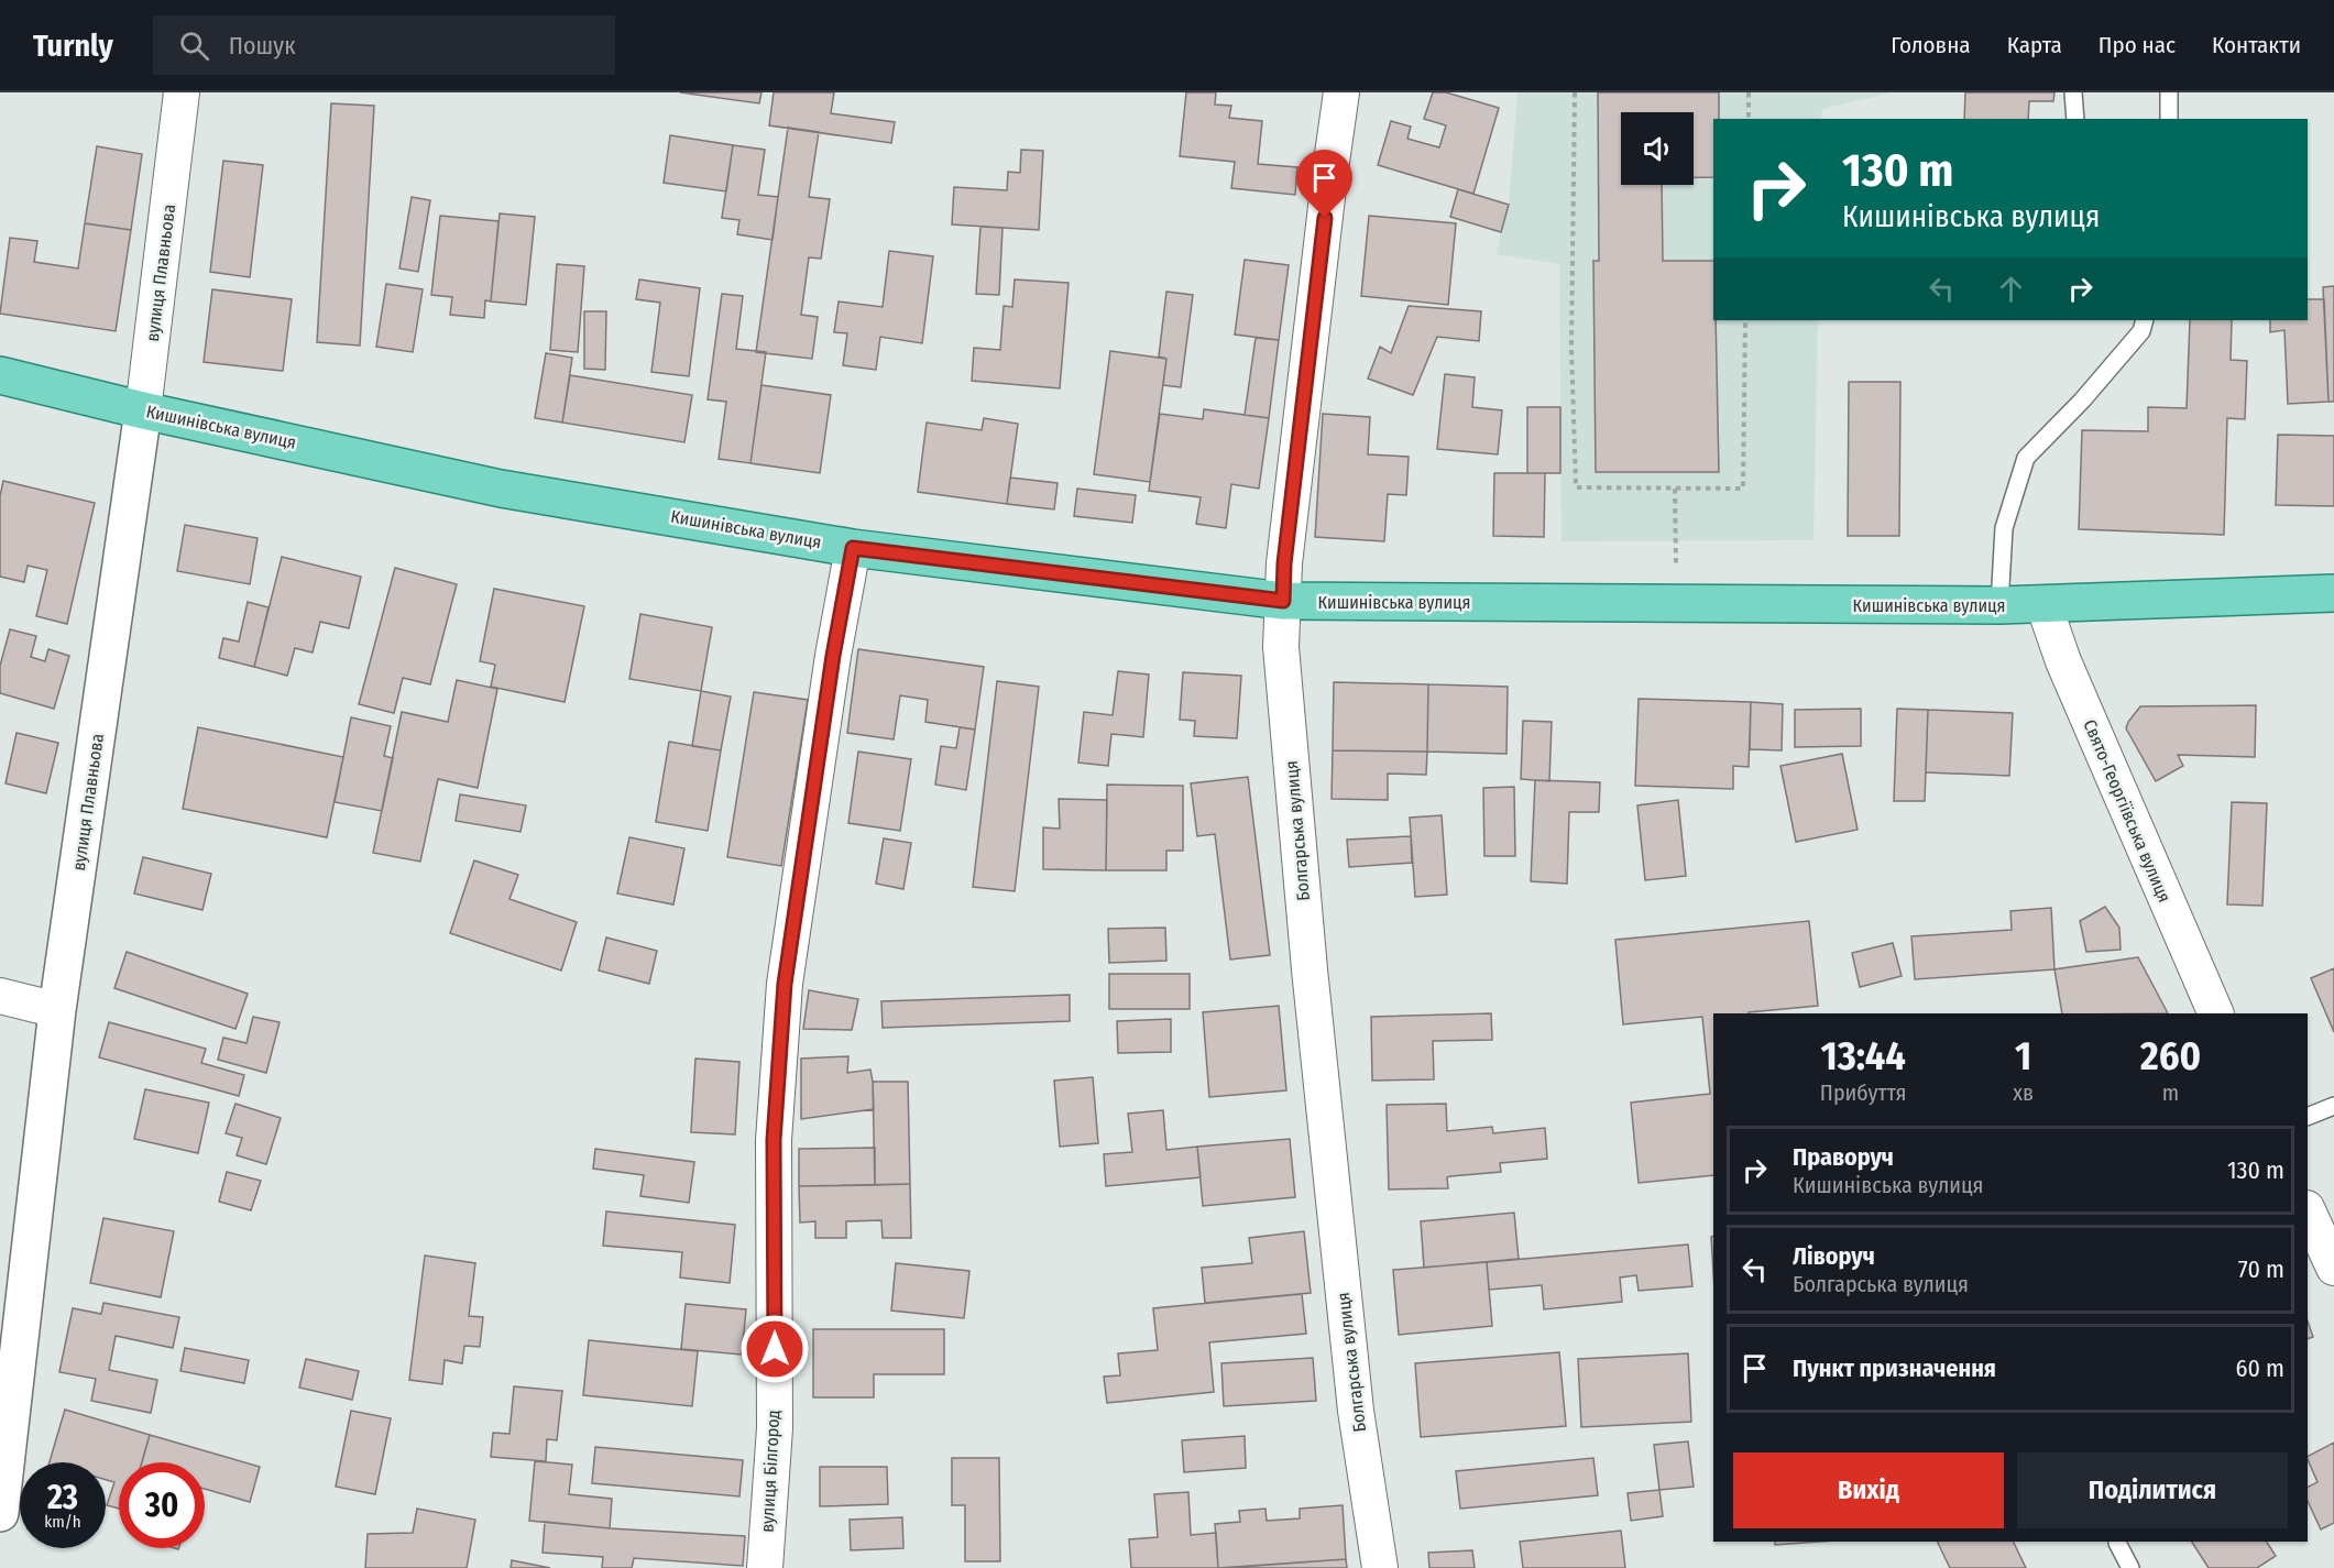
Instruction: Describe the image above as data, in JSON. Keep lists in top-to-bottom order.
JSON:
{
  "streets": {
    "main road": ["Кишинівська вулиця"],
    "street": [
      "вулиця Плавньова",
      "Свято-Георгіївська вулиця",
      "Болгарська вулиця",
      "вулиця Білгород"
    ]
  },
  "crossings": [
    ["вулиця Плавньова", "Кишинівська вулиця"],
    ["Кишинівська вулиця", "Свято-Георгіївська вулиця"],
    ["Кишинівська вулиця", "Болгарська вулиця"],
    ["Кишинівська вулиця", "вулиця Білгород"]
  ],
  "page": {
    "header": "Turnly",
    "search": "Пошук",
    "nav": [
      "Головна",
      "Карта",
      "Про нас",
      "Контакти"
    ],
    "turn": ["130 m", "Кишинівська вулиця"],
    "eta": [
      "13:44",
      "Прибуття",
      "1",
      "хв",
      "260",
      "m"
    ],
    "list": [
      {
        "name": "Праворуч",
        "note": "Кишинівська вулиця",
        "value": "130 m"
      },
      {
        "name": "Ліворуч",
        "note": "Болгарська вулиця",
        "value": "70 m"
      },
      {
        "name": "Пункт призначення",
        "value": "60 m"
      }
    ],
    "buttons": ["Вихід", "Поділитися"],
    "speed": "23 km/h",
    "limit": "30"
  }
}
